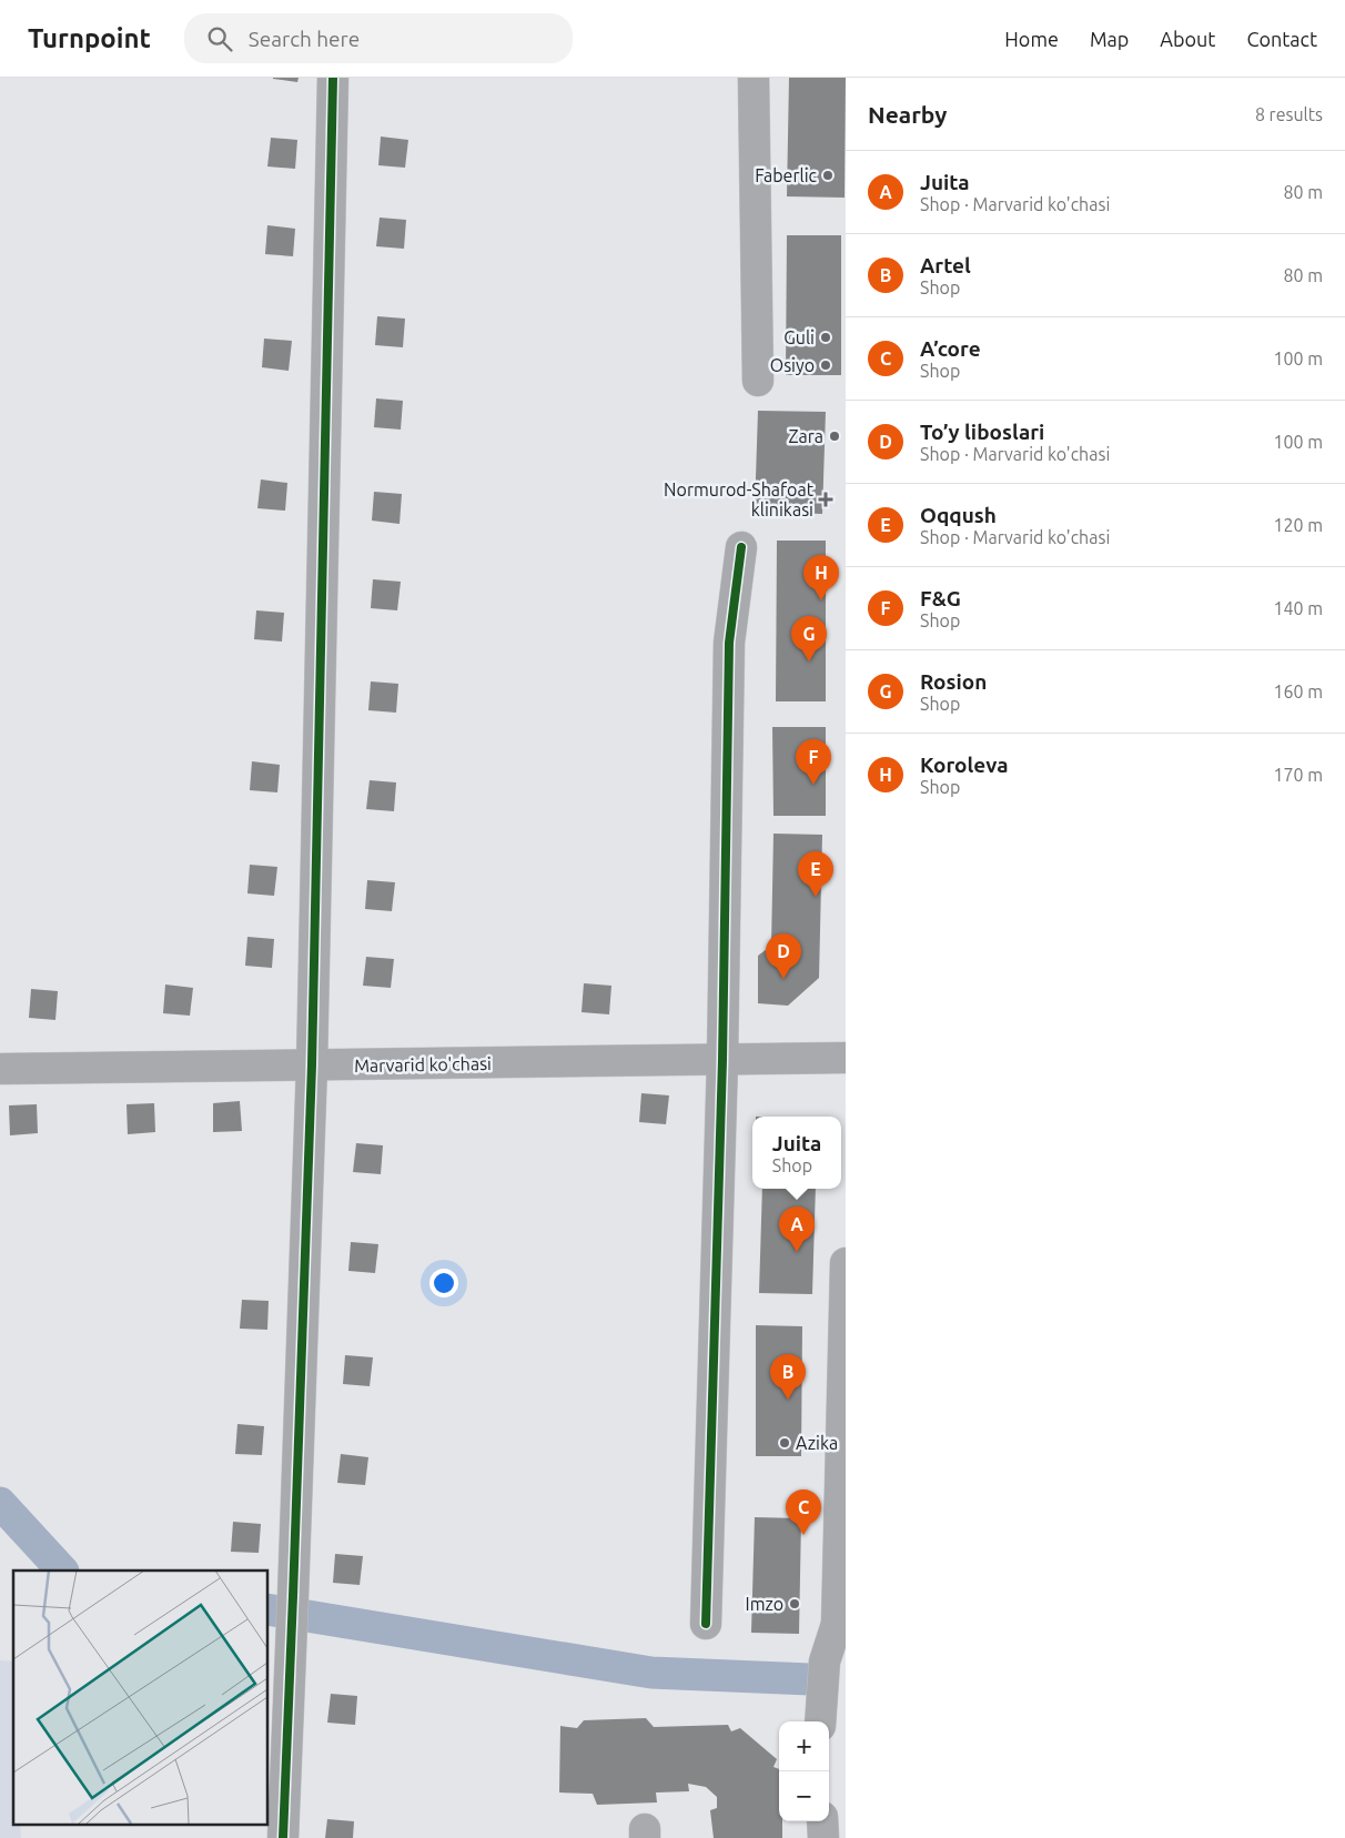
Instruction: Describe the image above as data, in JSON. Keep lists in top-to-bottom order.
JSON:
{
  "streets": {
    "street": ["Marvarid ko'chasi"]
  },
  "places": {
    "other": [
      "Faberlic",
      "Guli",
      "Osiyo",
      "Zara",
      "Azika",
      "Imzo"
    ],
    "health": ["Normurod-Shafoat klinikasi"]
  },
  "page": {
    "header": "Turnpoint",
    "search": "Search here",
    "nav": [
      "Home",
      "Map",
      "About",
      "Contact"
    ],
    "heading": ["Nearby", "8 results"],
    "list": [
      {
        "mark": "A",
        "name": "Juita",
        "note": "Shop · Marvarid ko'chasi",
        "value": "80 m"
      },
      {
        "mark": "B",
        "name": "Artel",
        "note": "Shop",
        "value": "80 m"
      },
      {
        "mark": "C",
        "name": "A’core",
        "note": "Shop",
        "value": "100 m"
      },
      {
        "mark": "D",
        "name": "To’y liboslari",
        "note": "Shop · Marvarid ko'chasi",
        "value": "100 m"
      },
      {
        "mark": "E",
        "name": "Oqqush",
        "note": "Shop · Marvarid ko'chasi",
        "value": "120 m"
      },
      {
        "mark": "F",
        "name": "F&G",
        "note": "Shop",
        "value": "140 m"
      },
      {
        "mark": "G",
        "name": "Rosion",
        "note": "Shop",
        "value": "160 m"
      },
      {
        "mark": "H",
        "name": "Koroleva",
        "note": "Shop",
        "value": "170 m"
      }
    ],
    "pins": [
      "H",
      "G",
      "F",
      "E",
      "D",
      "A",
      "B",
      "C"
    ],
    "popup": ["Juita", "Shop"],
    "map_buttons": ["+", "−"]
  }
}
